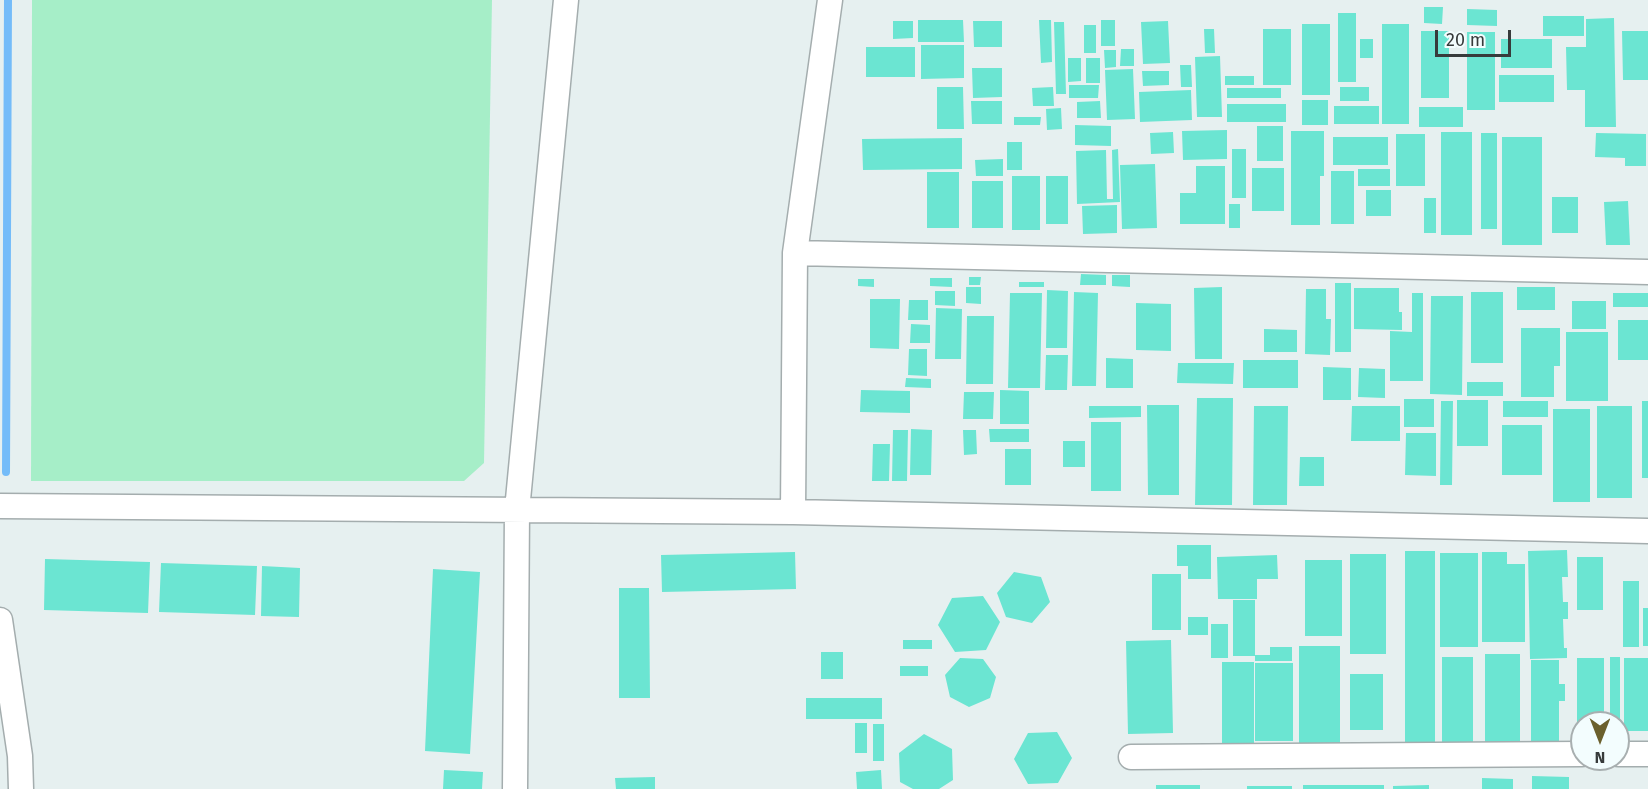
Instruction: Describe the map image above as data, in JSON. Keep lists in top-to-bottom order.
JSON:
{
  "scale_bar": "20 m",
  "north": "bottom"
}
